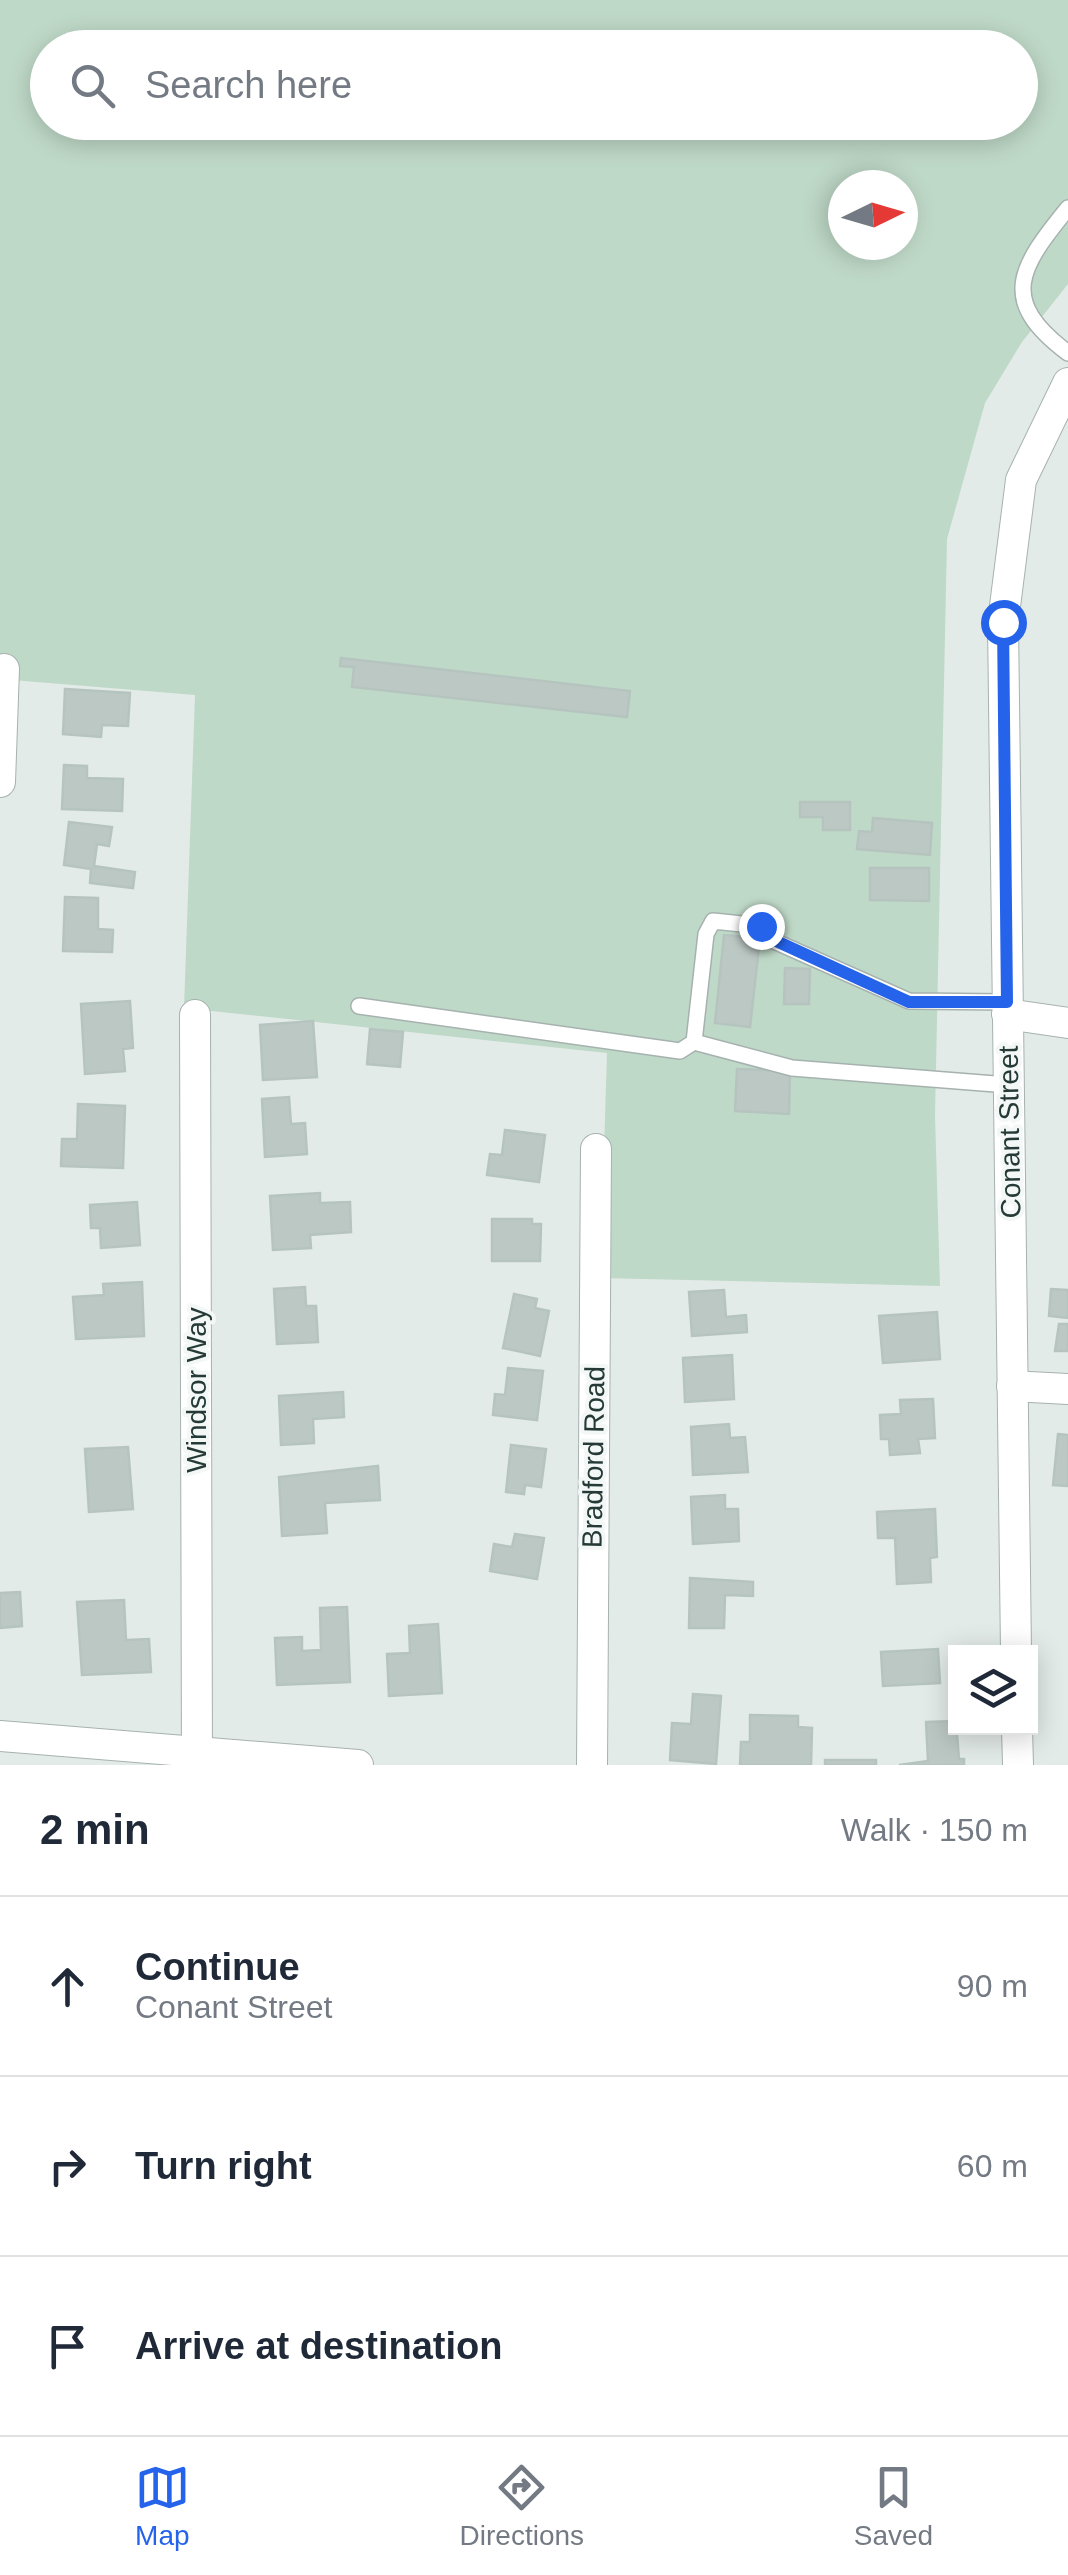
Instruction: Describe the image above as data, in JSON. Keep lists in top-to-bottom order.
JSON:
{
  "streets": {
    "street": ["Conant Street", "Windsor Way", "Bradford Road"]
  },
  "north": "right",
  "page": {
    "search": "Search here",
    "heading": ["2 min", "Walk · 150 m"],
    "list": [
      ["Continue", "Conant Street", "90 m"],
      ["Turn right", "60 m"],
      "Arrive at destination"
    ],
    "nav": ["Map", "Directions", "Saved"]
  }
}
